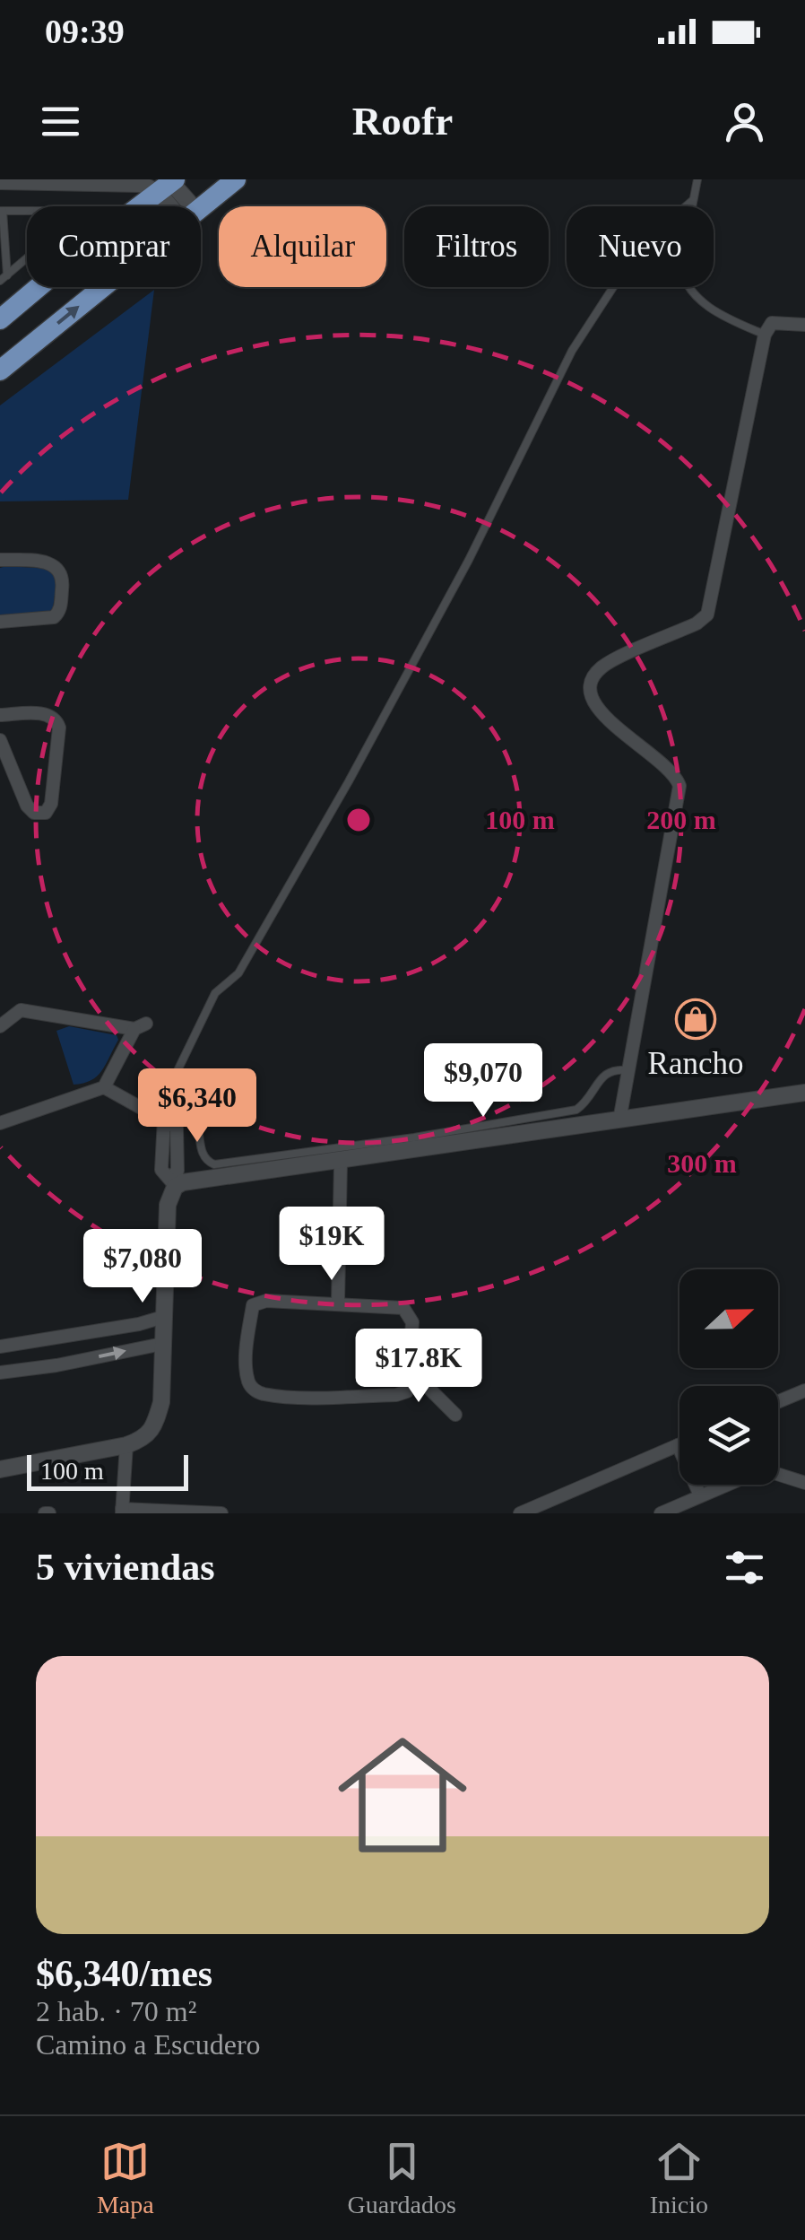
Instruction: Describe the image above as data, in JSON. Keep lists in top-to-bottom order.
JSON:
{
  "places": {
    "shop": ["Rancho"]
  },
  "scale_bar": "100 m",
  "north": "right",
  "page": {
    "status": "09:39",
    "header": "Roofr",
    "chip": [
      "Comprar",
      "Alquilar",
      "Filtros",
      "Nuevo"
    ],
    "price": [
      "$9,070",
      "$6,340",
      "$19K",
      "$7,080",
      "$17.8K"
    ],
    "scale": "100 m",
    "heading": "5 viviendas",
    "list": [
      {
        "name": "$6,340/mes",
        "note": "2 hab. · 70 m² · Camino a Escudero"
      }
    ],
    "tabs": ["Mapa", "Guardados", "Inicio"]
  },
  "rings": ["100 m", "200 m", "300 m"]
}
